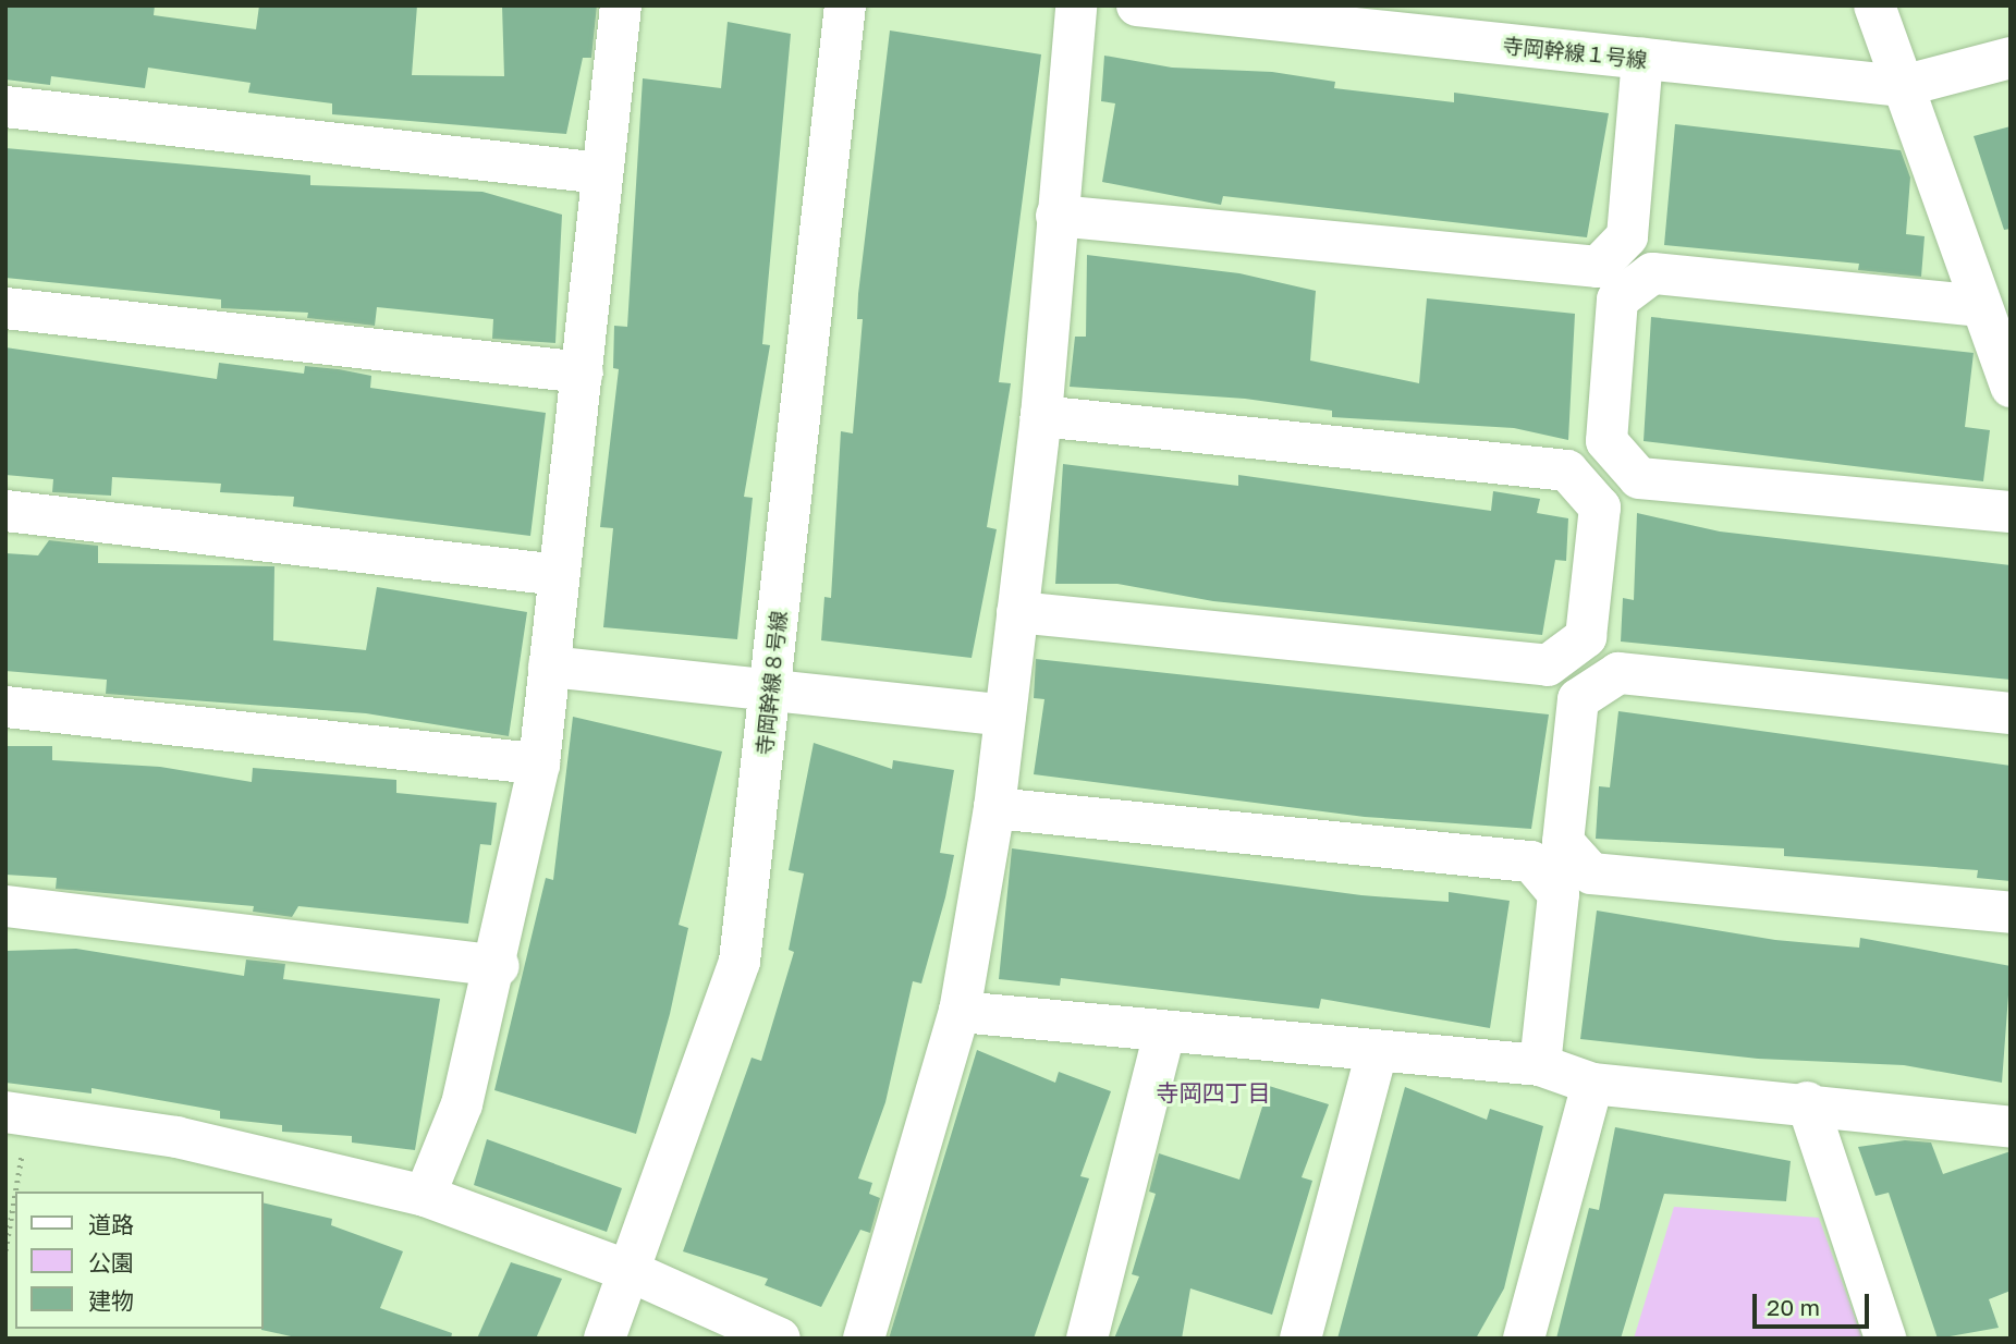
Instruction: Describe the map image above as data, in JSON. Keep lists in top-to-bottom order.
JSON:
{
  "streets": {
    "street": ["寺岡幹線１号線", "寺岡幹線８号線"]
  },
  "districts": ["寺岡四丁目"],
  "legend": ["道路", "公園", "建物"],
  "scale_bar": "20 m"
}
